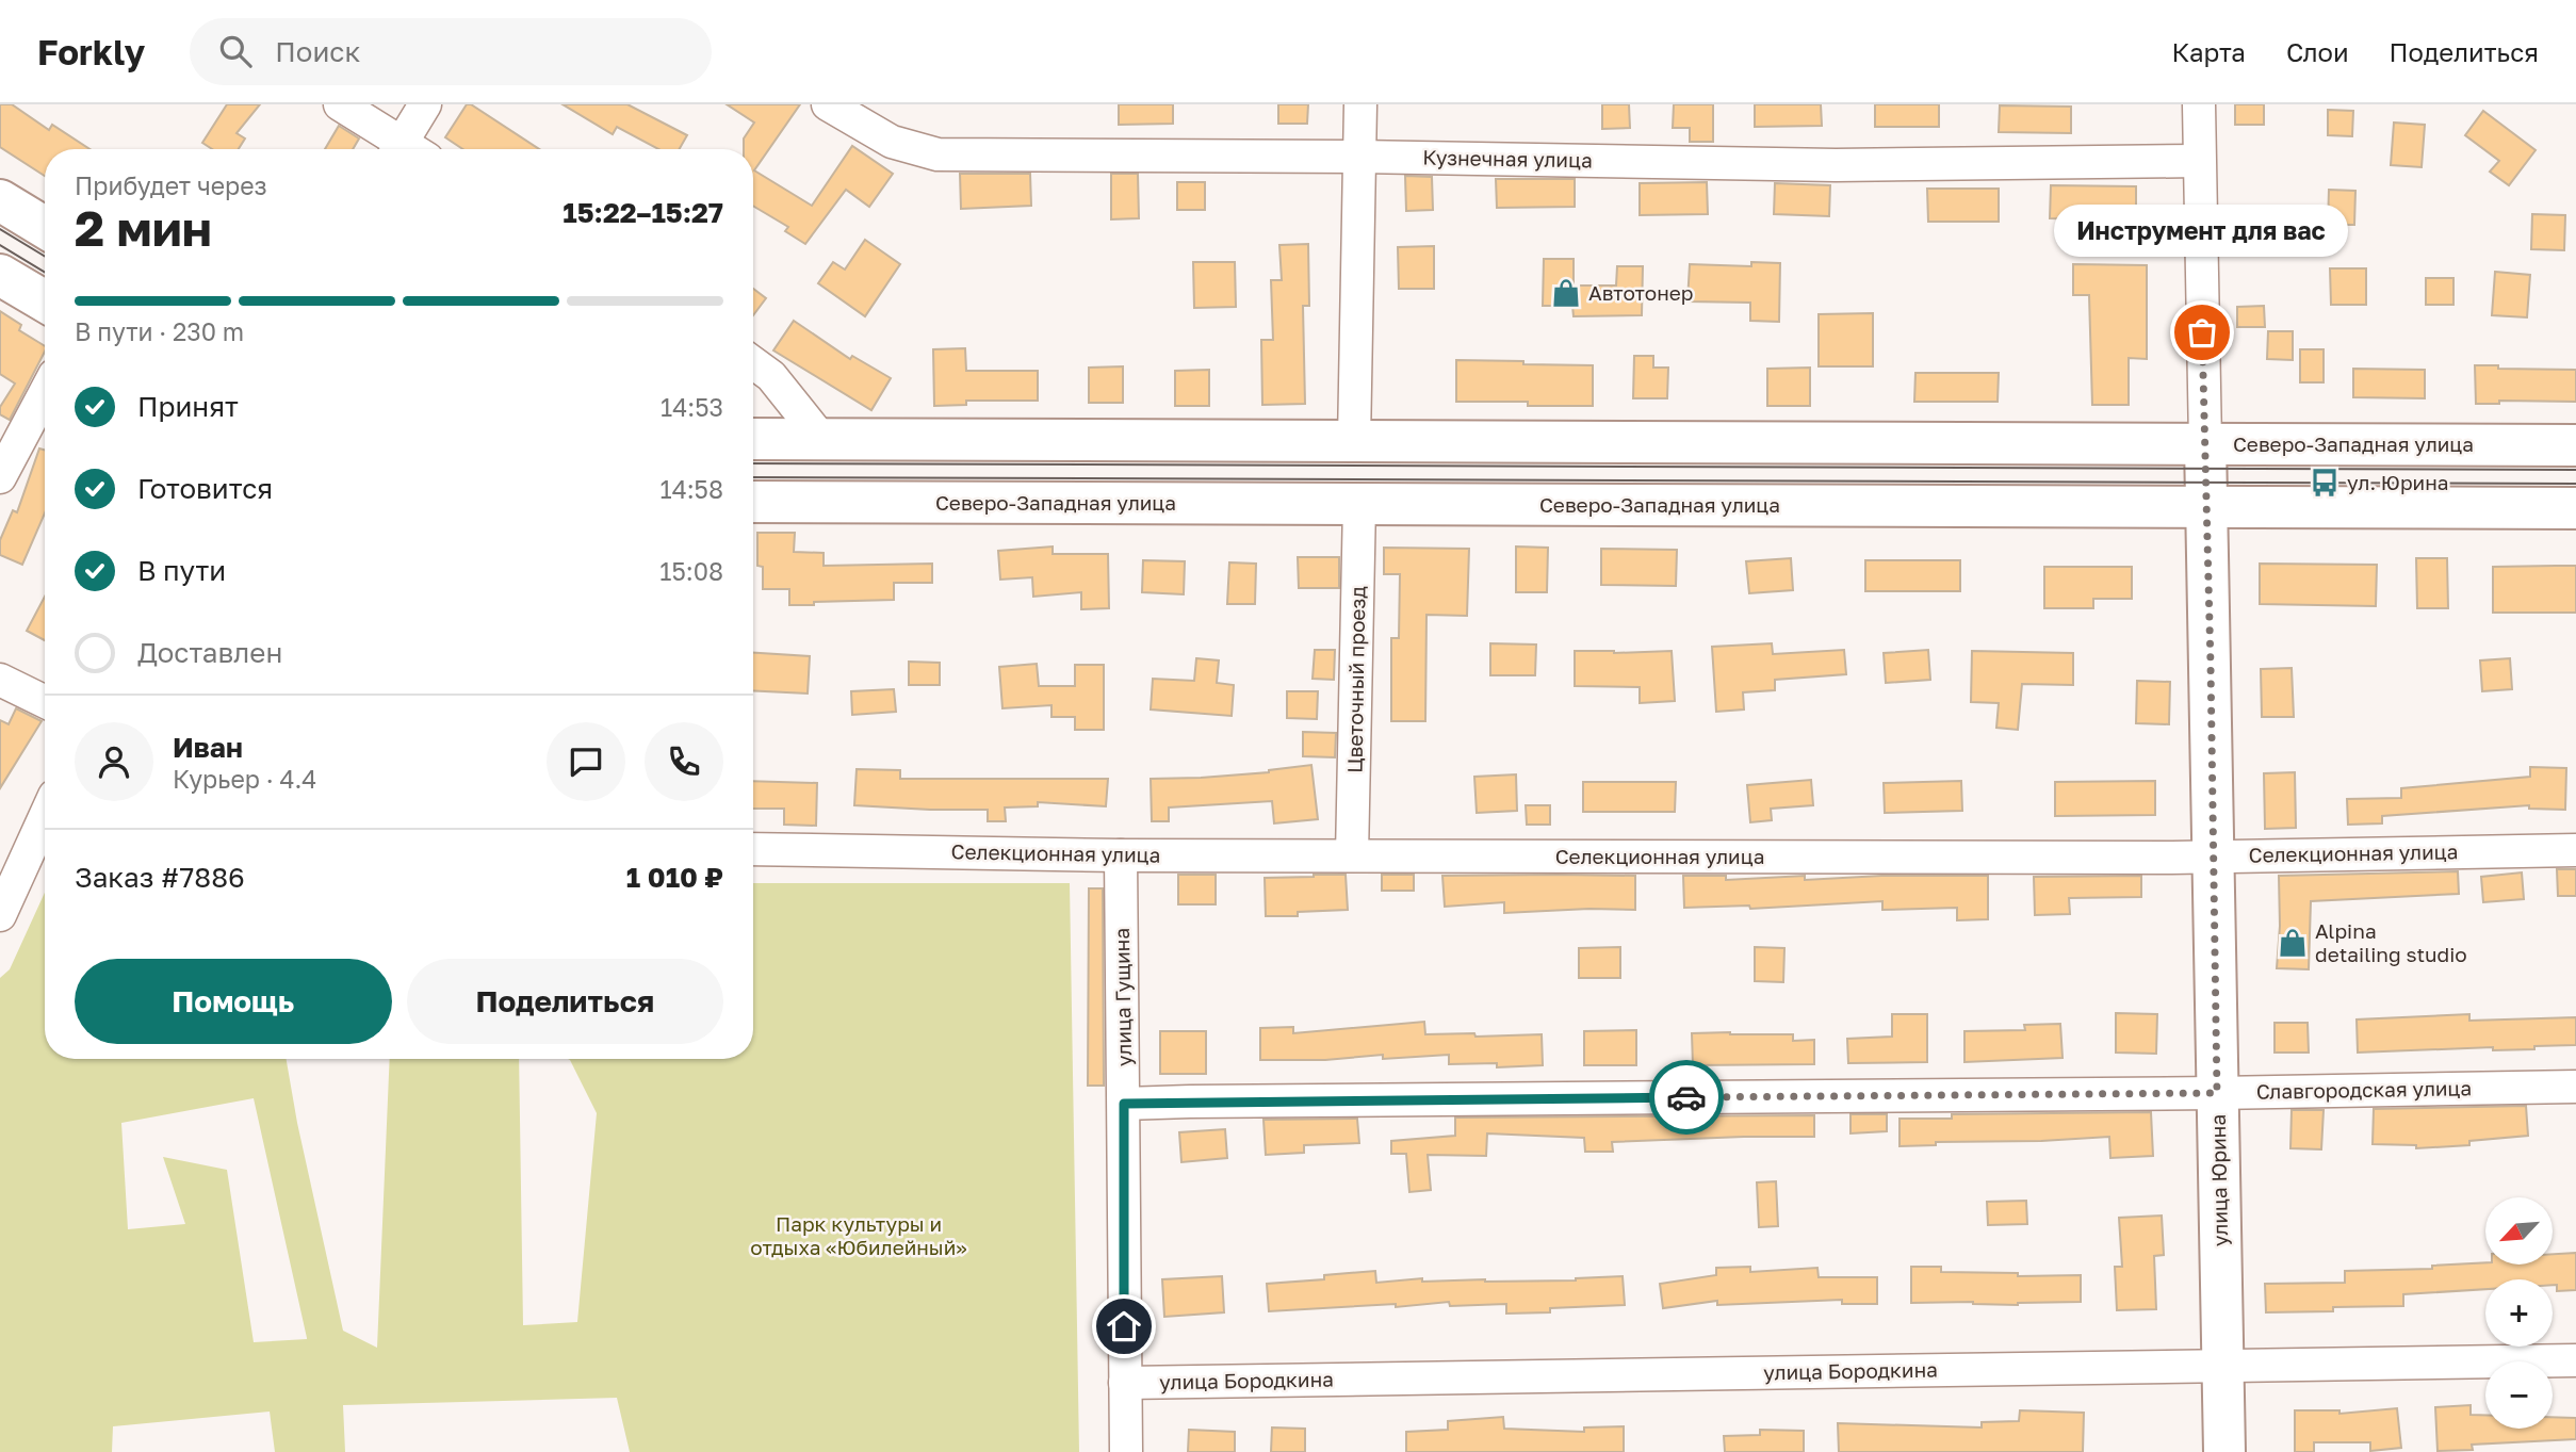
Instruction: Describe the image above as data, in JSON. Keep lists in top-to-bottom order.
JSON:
{
  "streets": {
    "main road": ["Северо-Западная улица", "улица Юрина"],
    "street": [
      "Кузнечная улица",
      "Цветочный проезд",
      "Селекционная улица",
      "улица Гущина",
      "Славгородская улица",
      "улица Бородкина"
    ]
  },
  "crossings": [
    ["Кузнечная улица", "улица Юрина"],
    ["Северо-Западная улица", "Цветочный проезд"],
    ["Северо-Западная улица", "улица Юрина"],
    ["Цветочный проезд", "Селекционная улица"],
    ["Селекционная улица", "улица Гущина"],
    ["Селекционная улица", "улица Юрина"],
    ["улица Гущина", "Славгородская улица"],
    ["улица Гущина", "улица Бородкина"],
    ["Славгородская улица", "улица Юрина"],
    ["улица Юрина", "улица Бородкина"]
  ],
  "parks": ["Парк культуры и отдыха «Юбилейный»"],
  "places": {
    "shop": ["Автотонер", "Alpina detailing studio"],
    "other": ["Инструмент для вас"],
    "bus stop": ["ул. Юрина"]
  },
  "north": "bottom left",
  "page": {
    "header": "Forkly",
    "search": "Поиск",
    "nav": ["Карта", "Слои", "Поделиться"],
    "heading": ["2 мин", "Прибудет через", "15:22–15:27"],
    "panel": [
      "Иван",
      "Курьер · 4.4",
      "Заказ #7886",
      "1 010 ₽"
    ],
    "bubble": "Инструмент для вас",
    "bar": "В пути · 230 m",
    "list": [
      ["Принят", "14:53"],
      ["Готовится", "14:58"],
      ["В пути", "15:08"],
      "Доставлен"
    ],
    "buttons": ["Помощь", "Поделиться"],
    "map_buttons": ["+", "−"]
  }
}
